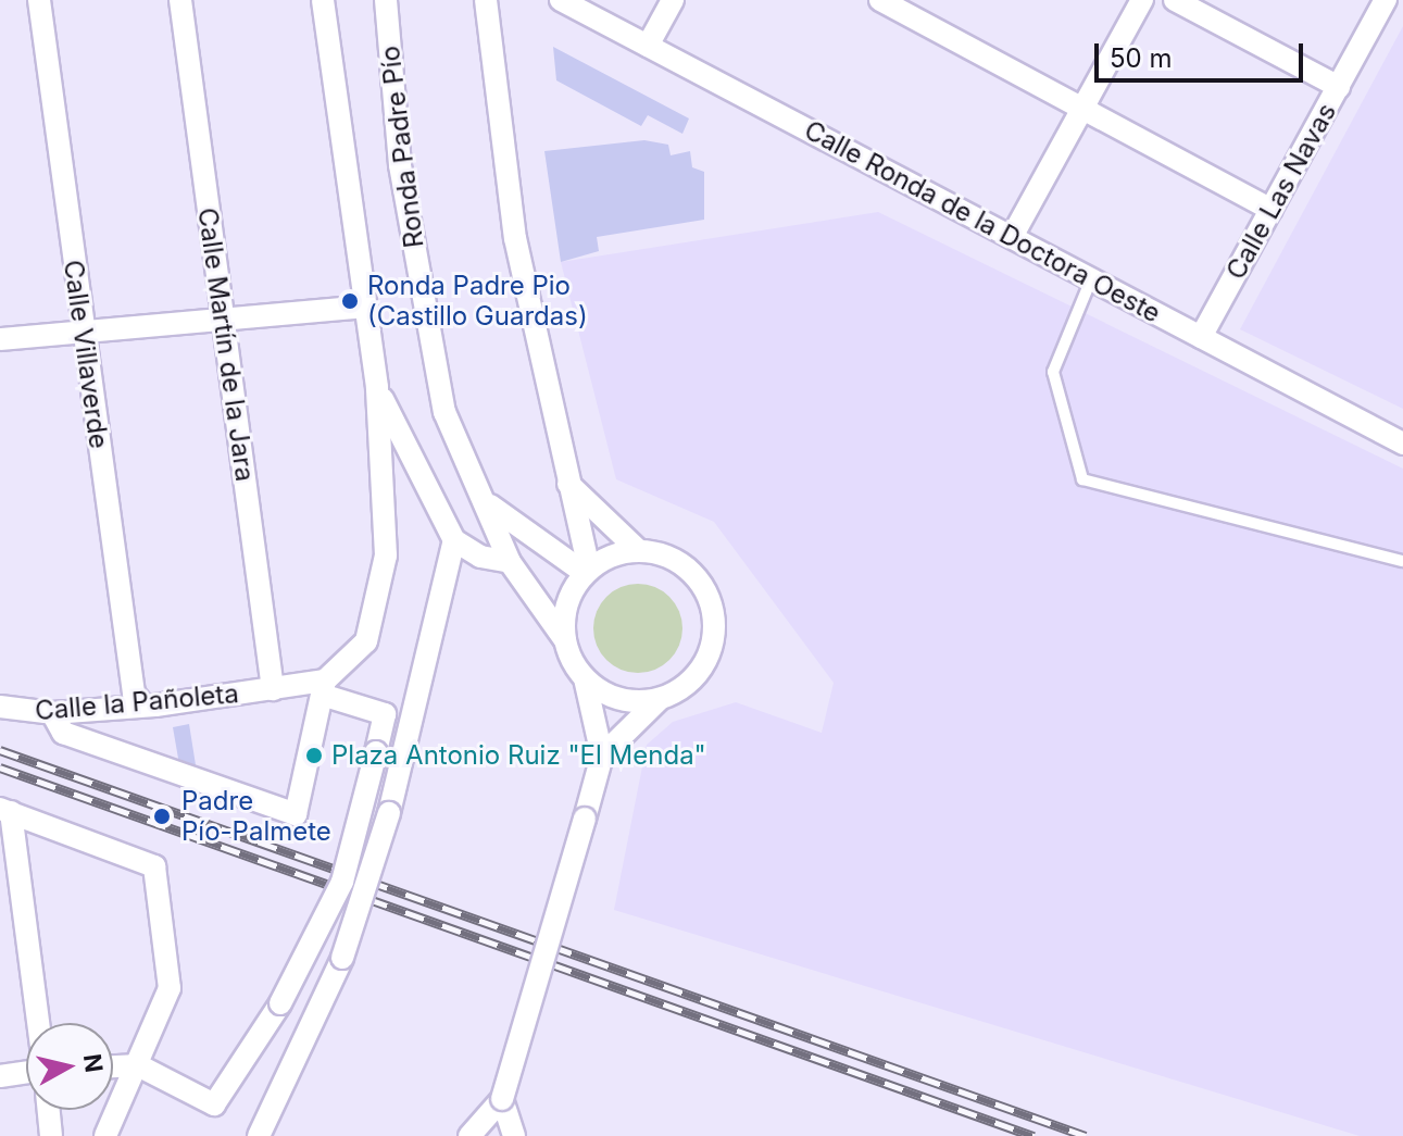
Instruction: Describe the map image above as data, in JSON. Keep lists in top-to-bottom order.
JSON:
{
  "streets": {
    "street": [
      "Ronda Padre Pío",
      "Calle Las Navas",
      "Calle Ronda de la Doctora Oeste",
      "Calle Martín de la Jara",
      "Calle Villaverde",
      "Calle la Pañoleta"
    ]
  },
  "crossings": [
    ["Calle Las Navas", "Calle Ronda de la Doctora Oeste"],
    ["Calle Martín de la Jara", "Calle la Pañoleta"],
    ["Calle Villaverde", "Calle la Pañoleta"]
  ],
  "places": ["Ronda Padre Pio (Castillo Guardas)", "Plaza Antonio Ruiz \"El Menda\"", "Padre Pío-Palmete"],
  "scale_bar": "50 m",
  "north": "right"
}
